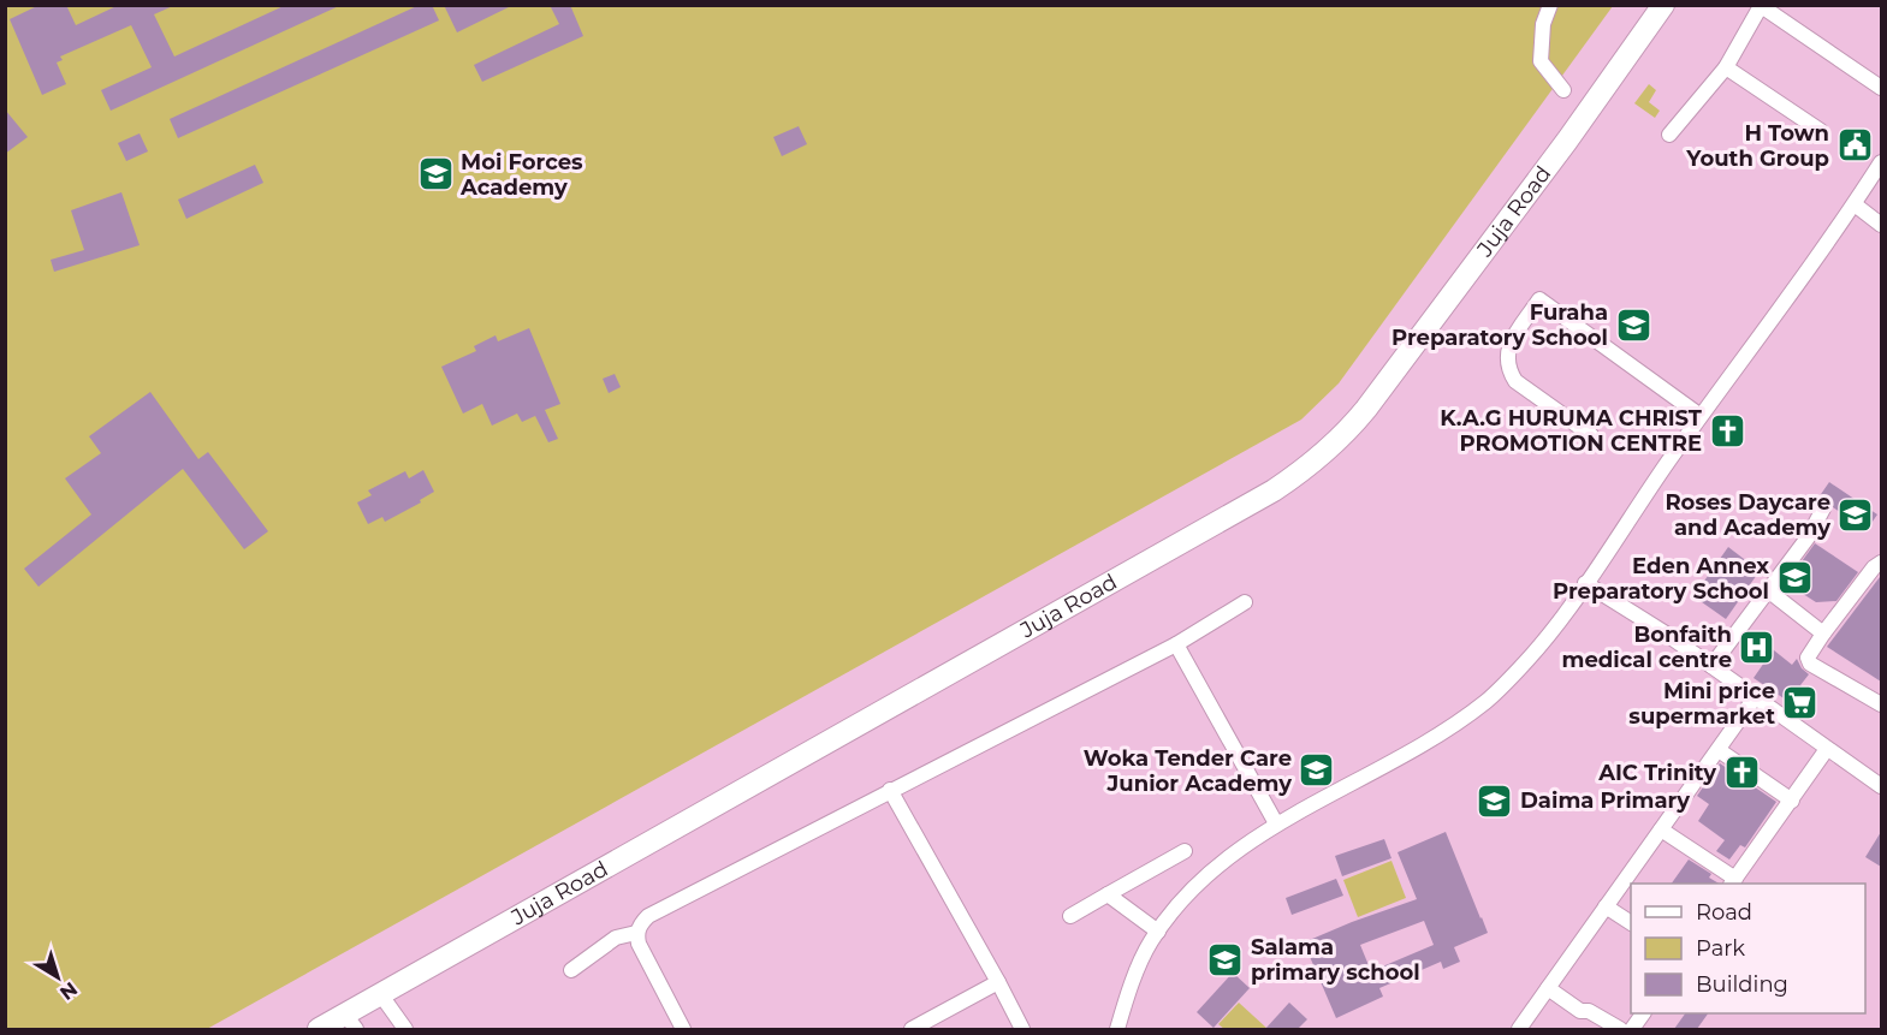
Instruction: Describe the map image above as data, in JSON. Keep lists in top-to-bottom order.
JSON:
{
  "streets": {
    "main road": ["Juja Road"]
  },
  "places": {
    "public building": ["H Town Youth Group"],
    "school or university": [
      "Moi Forces Academy",
      "Furaha Preparatory School",
      "Roses Daycare and Academy",
      "Eden Annex Preparatory School",
      "Woka Tender Care Junior Academy",
      "Daima Primary",
      "Salama primary school"
    ],
    "church": ["K.A.G HURUMA CHRIST PROMOTION CENTRE", "AIC Trinity"],
    "hospital": ["Bonfaith medical centre"],
    "supermarket": ["Mini price supermarket"]
  },
  "legend": ["Road", "Park", "Building"],
  "north": "bottom right"
}
